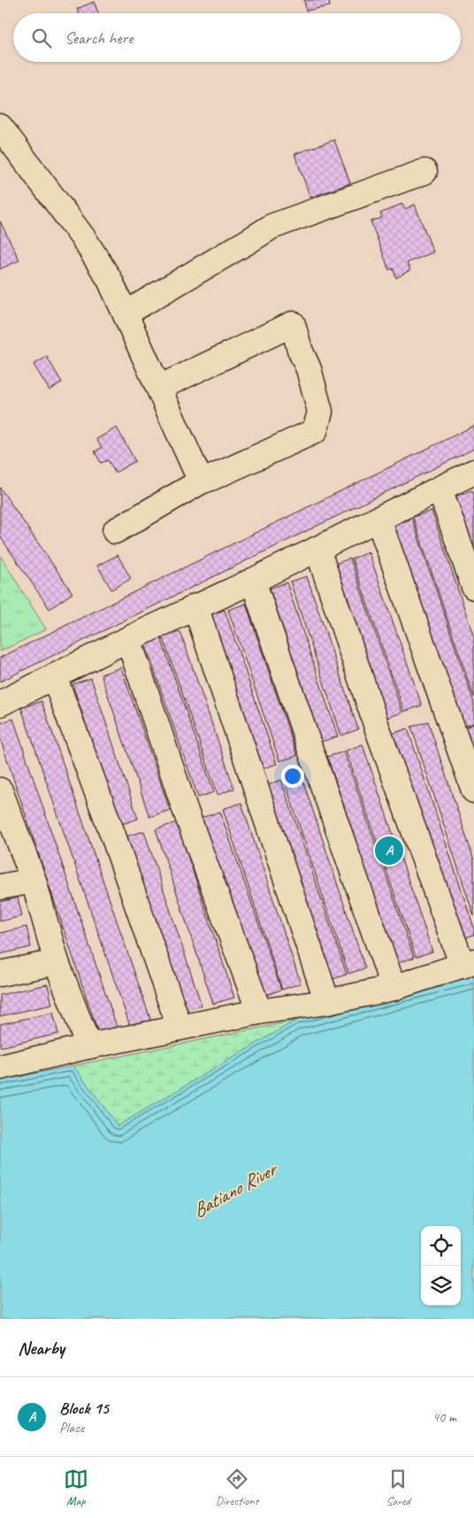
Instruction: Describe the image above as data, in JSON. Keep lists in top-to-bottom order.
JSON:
{
  "water": ["Batiano River"],
  "page": {
    "search": "Search here",
    "pins": "A",
    "heading": "Nearby",
    "list": [
      {
        "mark": "A",
        "name": "Block 15",
        "note": "Place",
        "value": "40 m"
      }
    ],
    "nav": ["Map", "Directions", "Saved"]
  }
}
